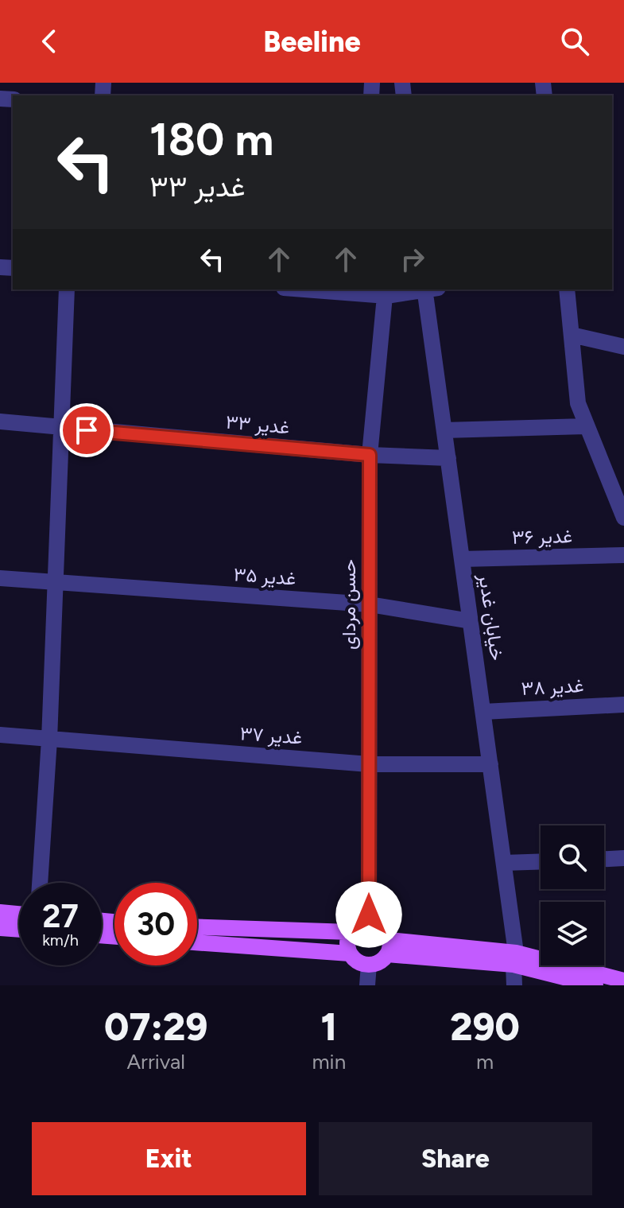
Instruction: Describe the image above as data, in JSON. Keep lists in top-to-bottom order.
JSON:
{
  "streets": {
    "street": [
      "غدیر ۳۳",
      "غدیر ۳۶",
      "غدیر ۳۵",
      "حسن مردای",
      "خیابان غدیر",
      "غدیر ۳۸",
      "غدیر ۳۷"
    ]
  },
  "crossings": [
    ["غدیر ۳۳", "حسن مردای"],
    ["غدیر ۳۳", "خیابان غدیر"],
    ["غدیر ۳۶", "خیابان غدیر"],
    ["غدیر ۳۵", "حسن مردای"],
    ["غدیر ۳۵", "خیابان غدیر"],
    ["حسن مردای", "غدیر ۳۷"],
    ["خیابان غدیر", "غدیر ۳۸"],
    ["خیابان غدیر", "غدیر ۳۷"]
  ],
  "page": {
    "header": "Beeline",
    "turn": ["180 m", "غدیر ۳۳"],
    "speed": "27 km/h",
    "limit": "30",
    "eta": [
      "07:29",
      "Arrival",
      "1",
      "min",
      "290",
      "m"
    ],
    "buttons": ["Exit", "Share"]
  }
}
